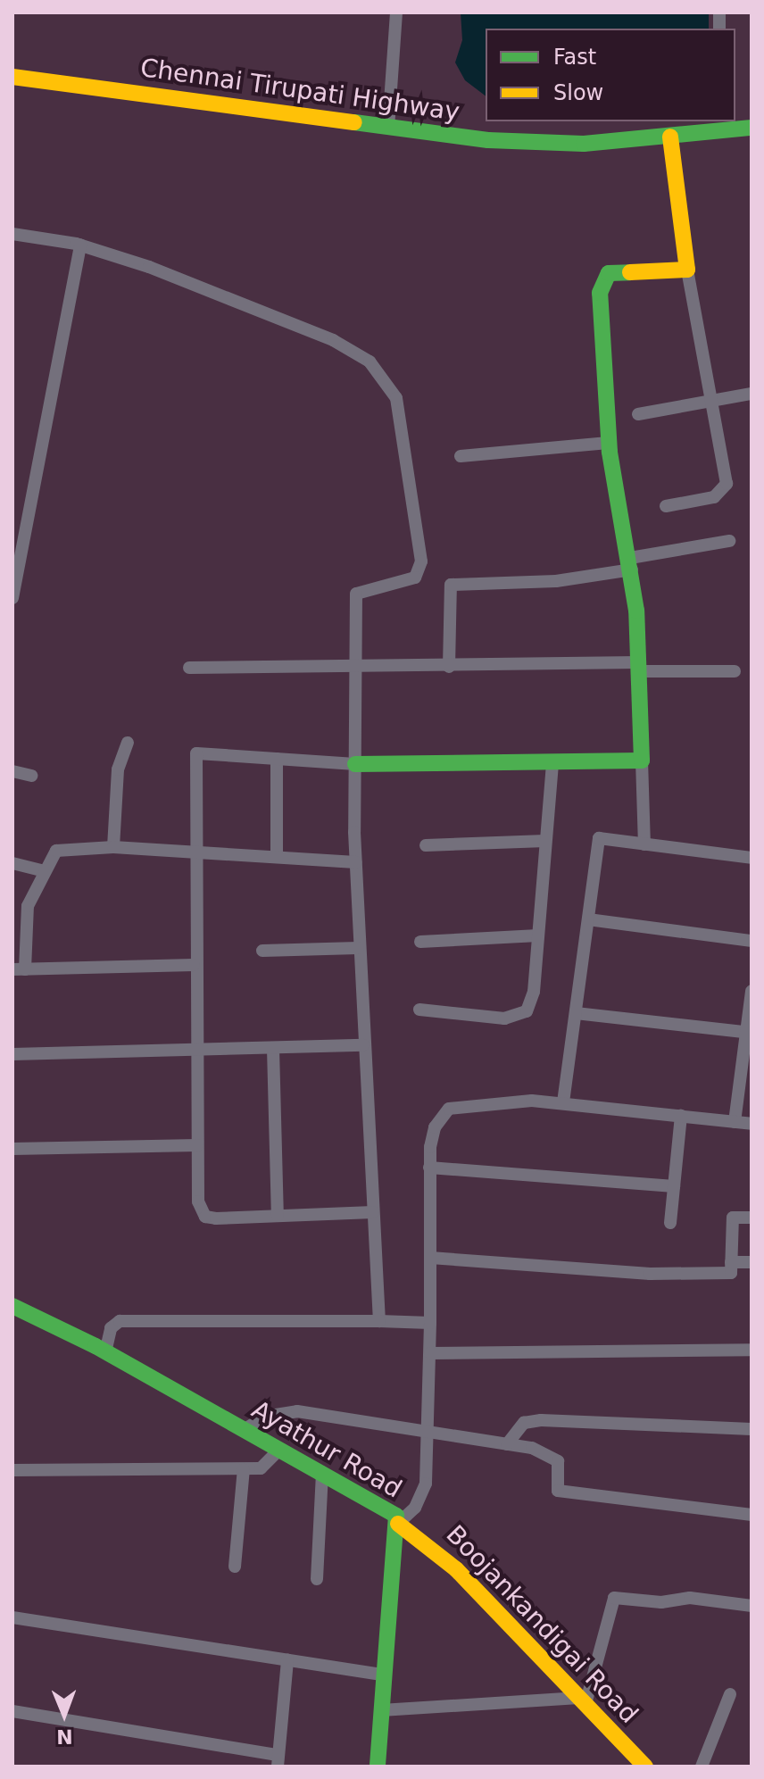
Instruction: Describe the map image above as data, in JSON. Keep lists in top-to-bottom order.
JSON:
{
  "streets": {
    "street": ["Chennai Tirupati Highway", "Ayathur Road", "Boojankandigai Road"]
  },
  "crossings": [
    ["Ayathur Road", "Boojankandigai Road"]
  ],
  "legend": ["Fast", "Slow"],
  "north": "bottom"
}
